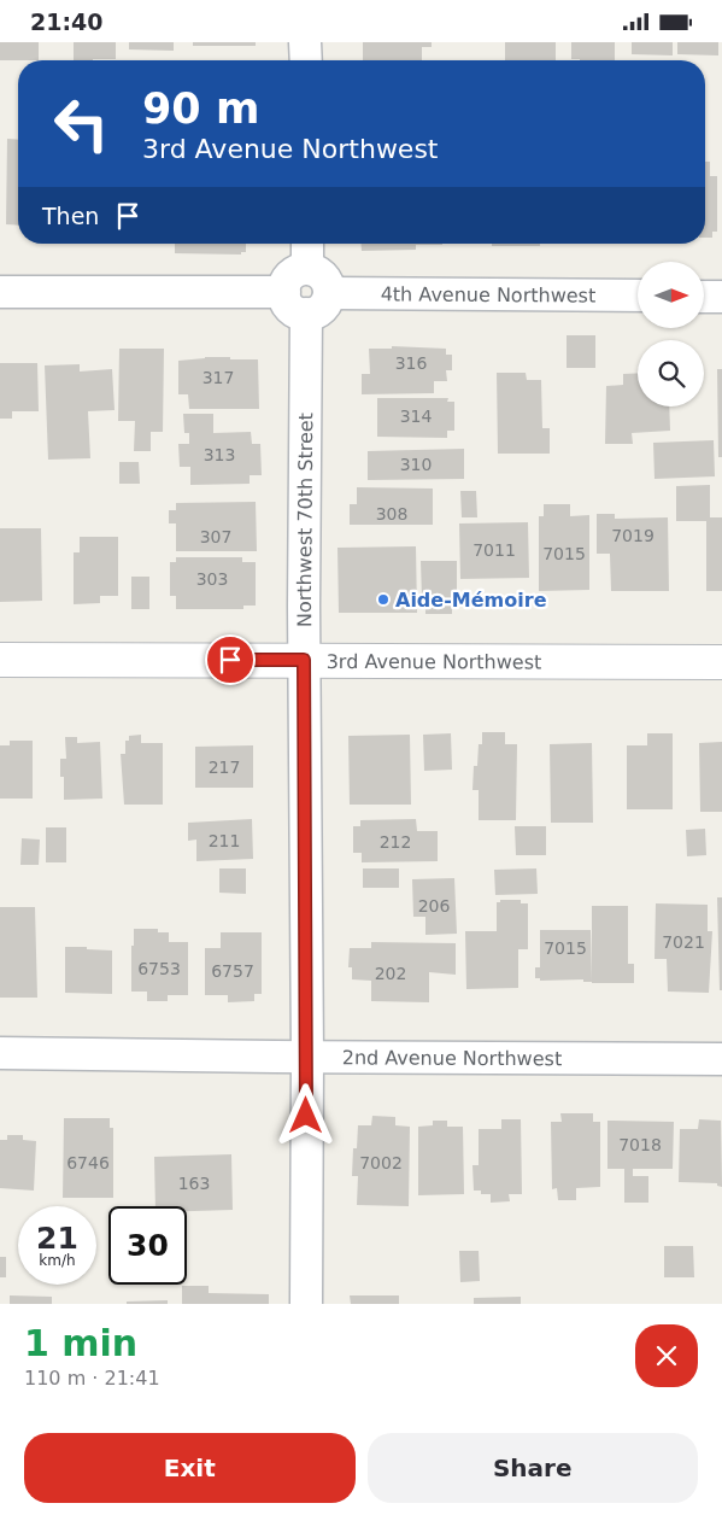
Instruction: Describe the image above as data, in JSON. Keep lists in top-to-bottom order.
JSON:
{
  "streets": {
    "street": [
      "4th Avenue Northwest",
      "Northwest 70th Street",
      "3rd Avenue Northwest",
      "2nd Avenue Northwest"
    ]
  },
  "crossings": [
    ["4th Avenue Northwest", "Northwest 70th Street"],
    ["Northwest 70th Street", "3rd Avenue Northwest"],
    ["Northwest 70th Street", "2nd Avenue Northwest"]
  ],
  "places": ["Aide-Mémoire"],
  "house_numbers": [
    "316",
    "317",
    "314",
    "313",
    "310",
    "308",
    "7019",
    "307",
    "7011",
    "7015",
    "303",
    "217",
    "211",
    "212",
    "206",
    "7021",
    "7015",
    "6753",
    "6757",
    "202",
    "7018",
    "6746",
    "7002",
    "163"
  ],
  "north": "right",
  "page": {
    "status": "21:40",
    "turn": ["90 m", "3rd Avenue Northwest"],
    "then": "Then",
    "speed": "21 km/h",
    "limit": "30",
    "heading": ["1 min", "110 m · 21:41"],
    "buttons": ["Exit", "Share"]
  }
}
